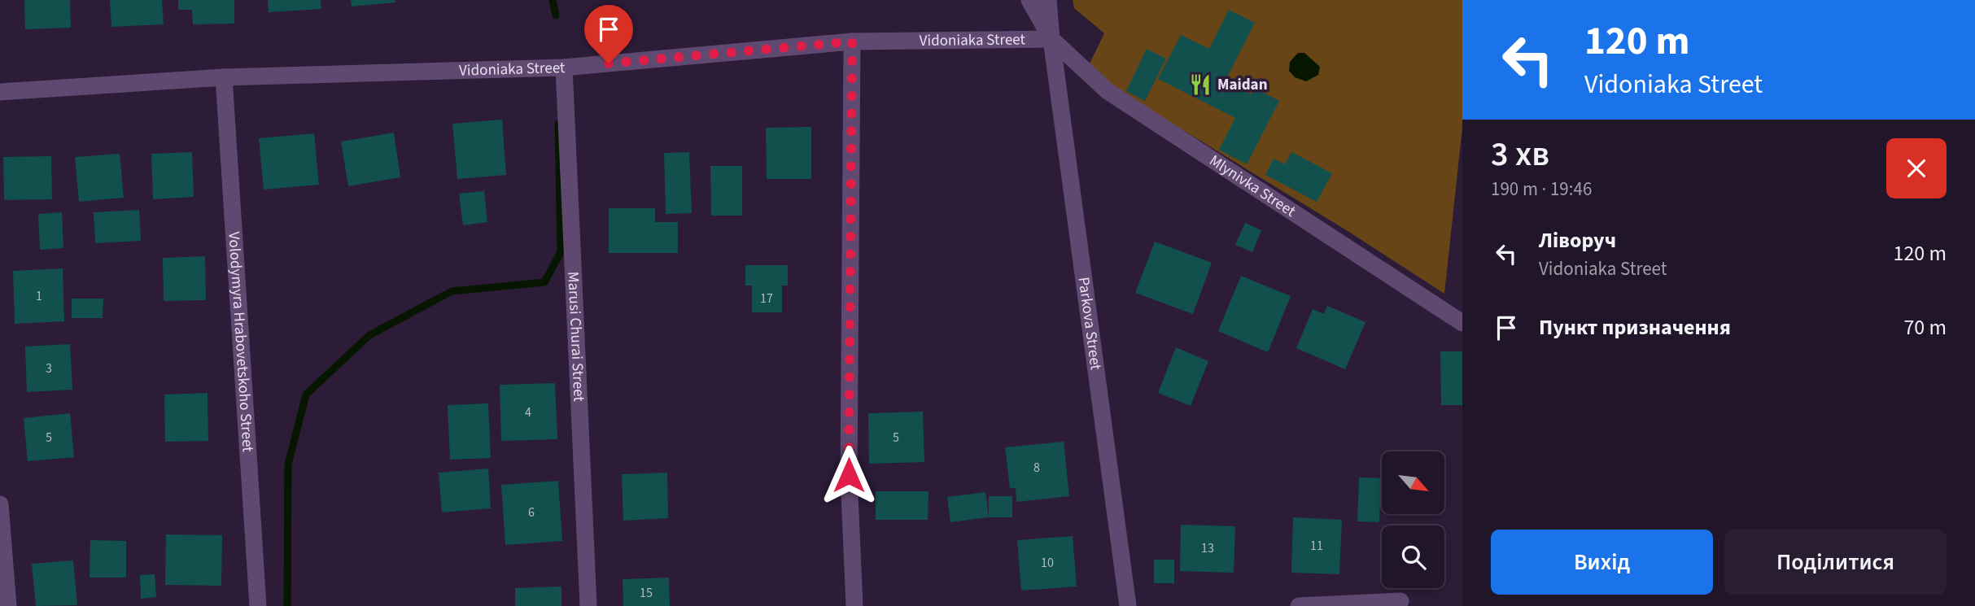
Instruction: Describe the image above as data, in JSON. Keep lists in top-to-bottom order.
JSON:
{
  "streets": {
    "street": [
      "Vidoniaka Street",
      "Mlynivka Street",
      "Parkova Street",
      "Marusi Churai Street",
      "Volodymyra Hrabovetskoho Street"
    ]
  },
  "crossings": [
    ["Vidoniaka Street", "Mlynivka Street"],
    ["Vidoniaka Street", "Parkova Street"],
    ["Vidoniaka Street", "Marusi Churai Street"],
    ["Vidoniaka Street", "Volodymyra Hrabovetskoho Street"],
    ["Mlynivka Street", "Parkova Street"]
  ],
  "places": {
    "restaurant": ["Maidan"]
  },
  "house_numbers": [
    "1",
    "17",
    "3",
    "4",
    "5",
    "5",
    "8",
    "6",
    "11",
    "13",
    "10",
    "15"
  ],
  "north": "bottom right",
  "page": {
    "turn": ["120 m", "Vidoniaka Street"],
    "heading": ["3 хв", "190 m · 19:46"],
    "list": [
      {
        "name": "Ліворуч",
        "note": "Vidoniaka Street",
        "value": "120 m"
      },
      {
        "name": "Пункт призначення",
        "value": "70 m"
      }
    ],
    "buttons": ["Вихід", "Поділитися"]
  }
}
